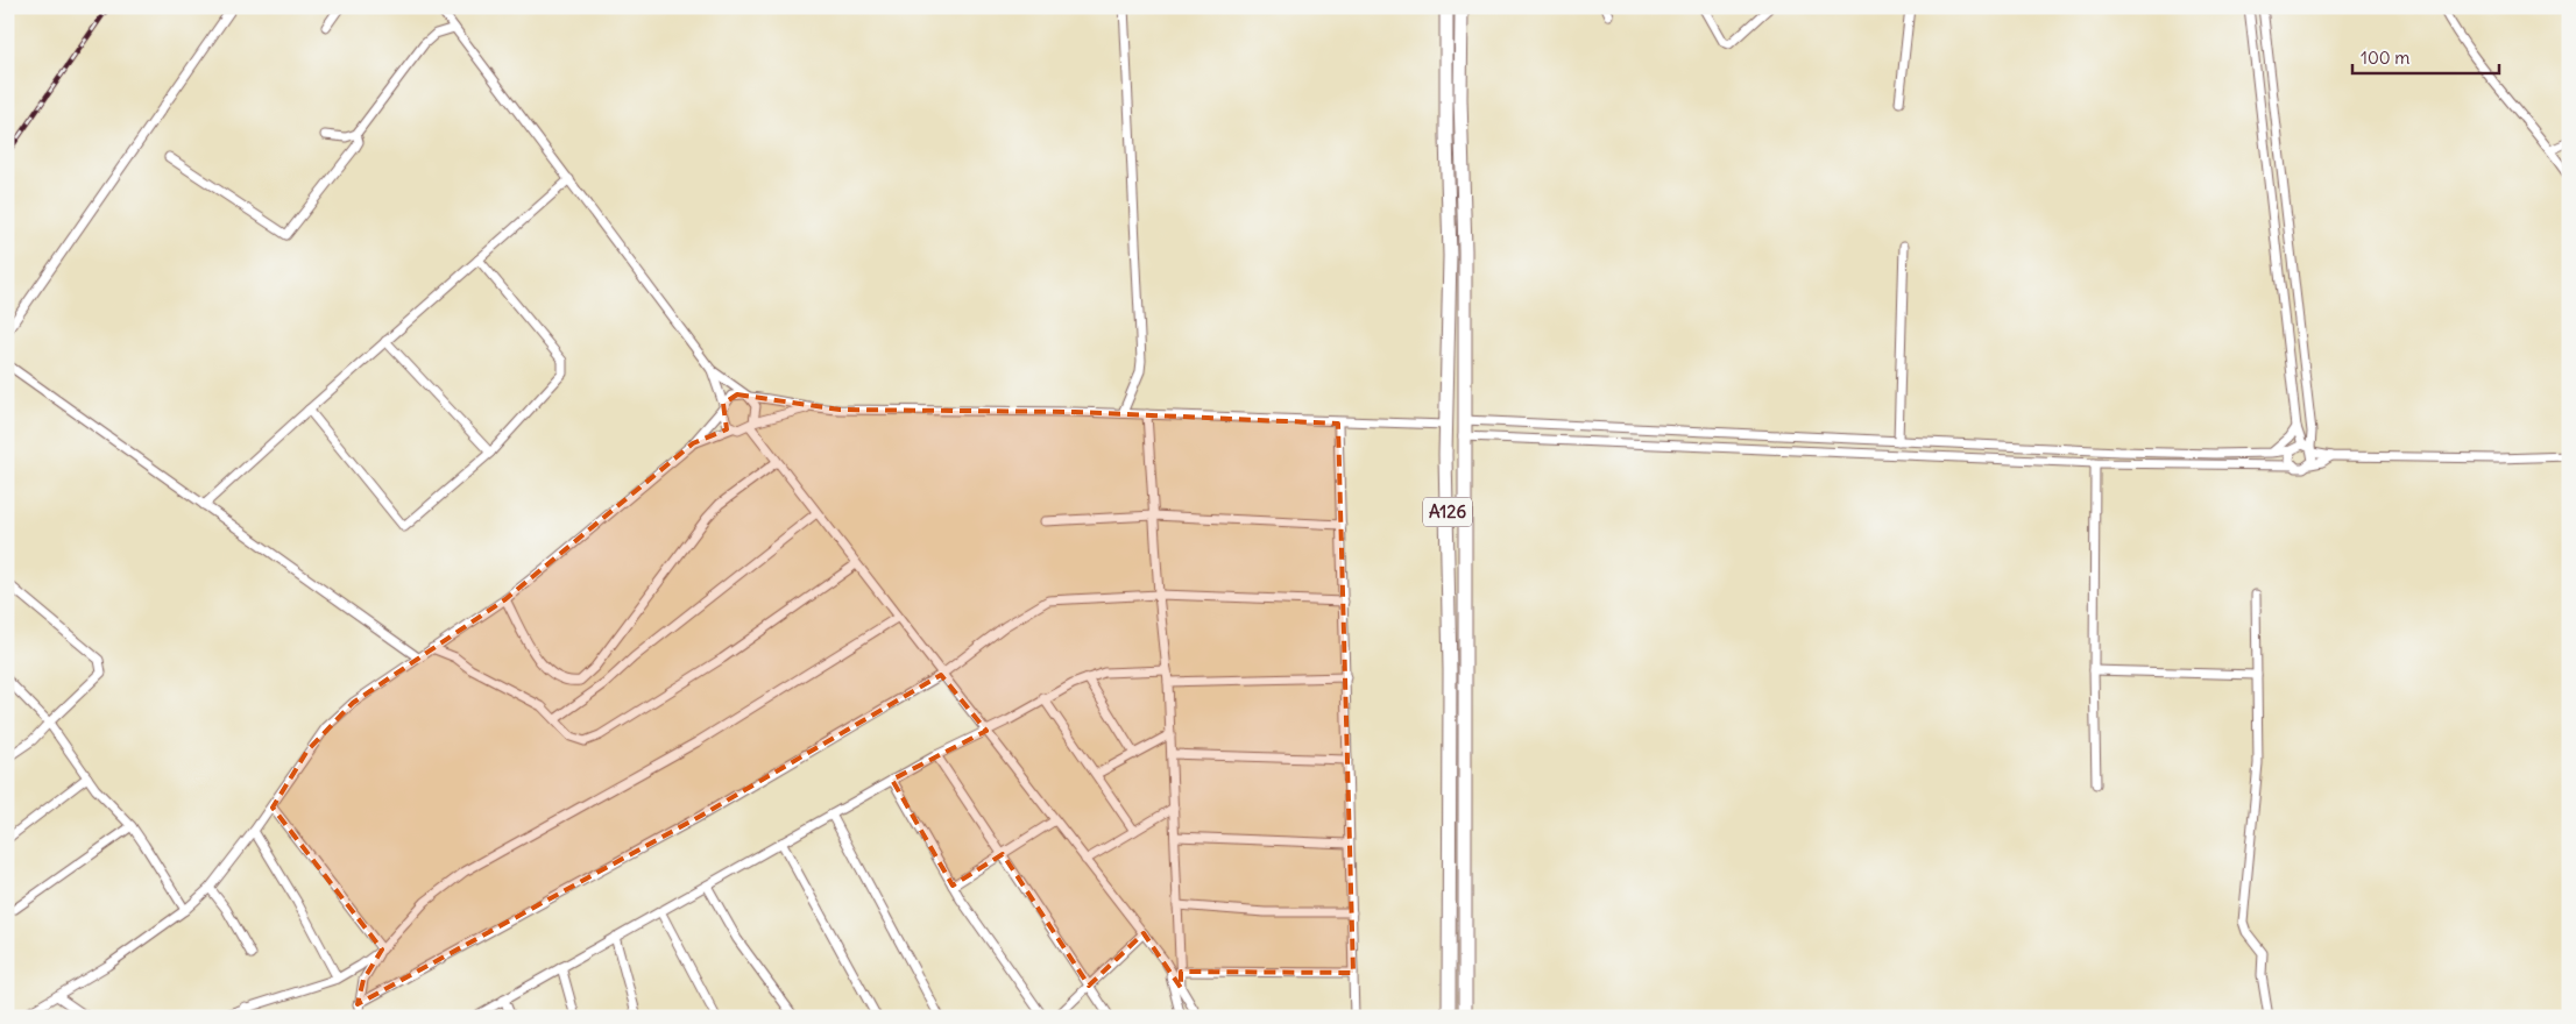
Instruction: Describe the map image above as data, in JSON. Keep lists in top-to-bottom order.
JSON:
{
  "streets": {
    "highway": ["A126"]
  },
  "scale_bar": "100 m"
}
